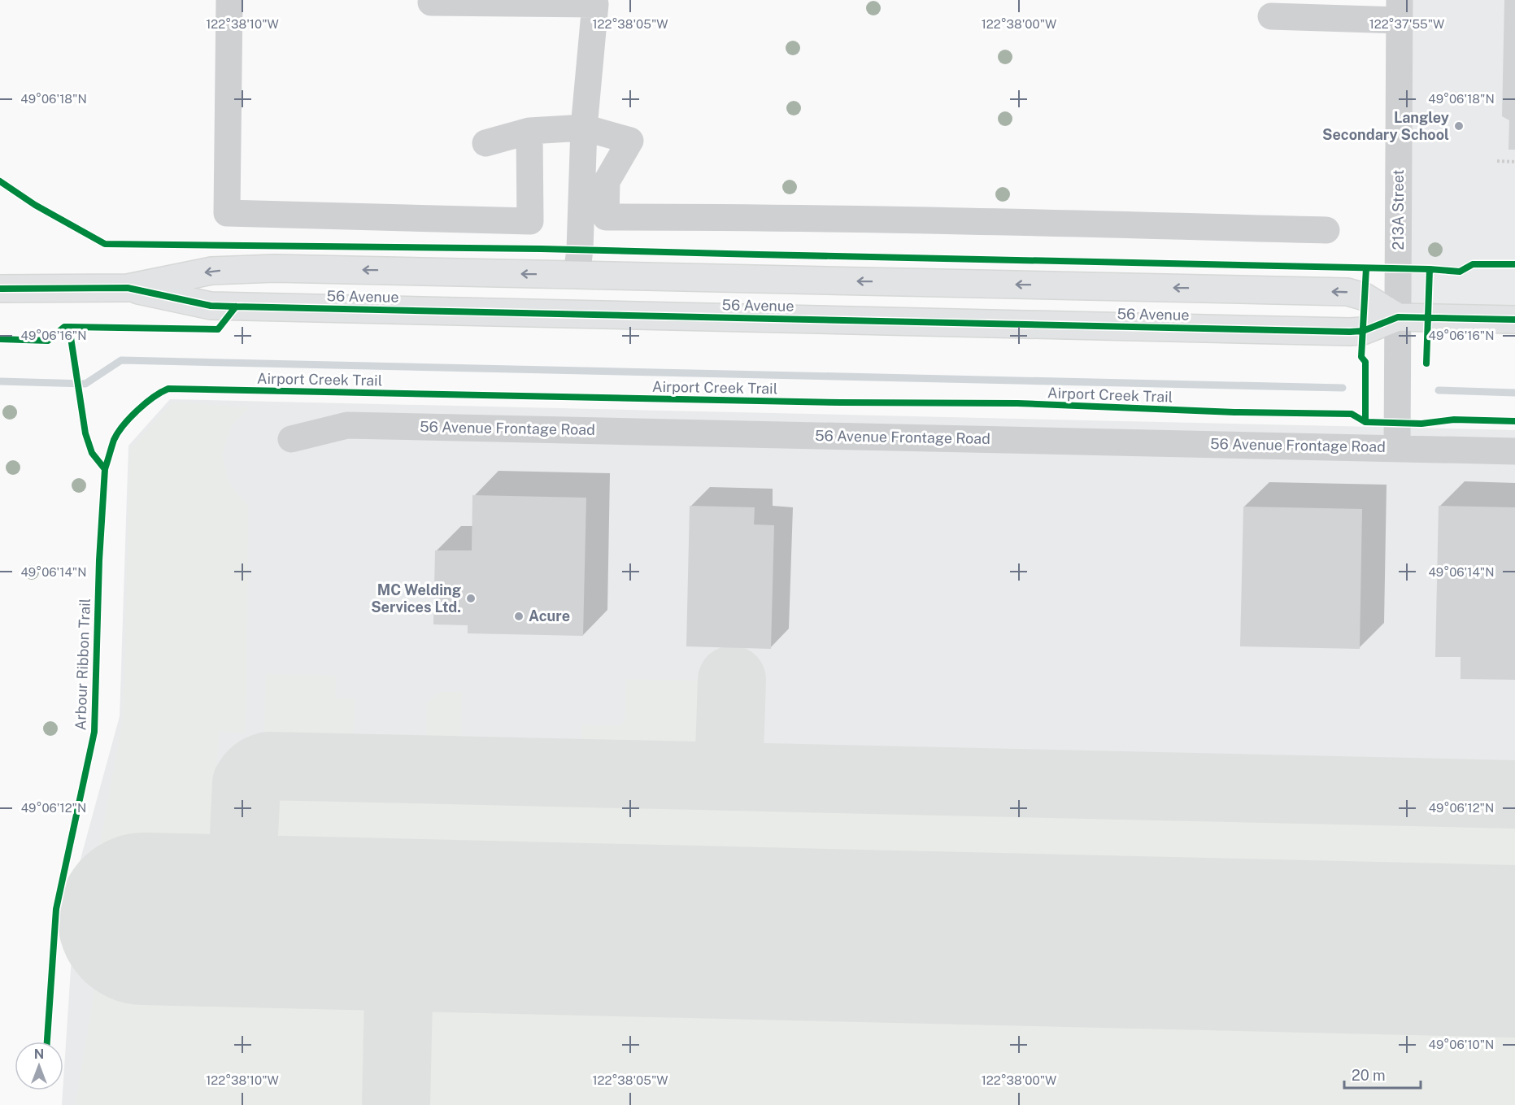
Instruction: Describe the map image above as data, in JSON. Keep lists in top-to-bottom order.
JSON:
{
  "streets": {
    "main road": ["56 Avenue"],
    "street": ["213A Street", "56 Avenue Frontage Road"],
    "cycle path": ["Airport Creek Trail", "Arbour Ribbon Trail"]
  },
  "crossings": [
    ["213A Street", "56 Avenue"],
    ["213A Street", "56 Avenue Frontage Road"]
  ],
  "places": ["Langley Secondary School", "MC Welding Services Ltd.", "Acure"],
  "scale_bar": "20 m",
  "north": "top",
  "coordinates": [
    "122°38'10\"W",
    "122°38'05\"W",
    "122°38'00\"W",
    "122°37'55\"W",
    "49°06'18\"N",
    "49°06'16\"N",
    "49°06'14\"N",
    "49°06'12\"N",
    "49°06'10\"N"
  ]
}
